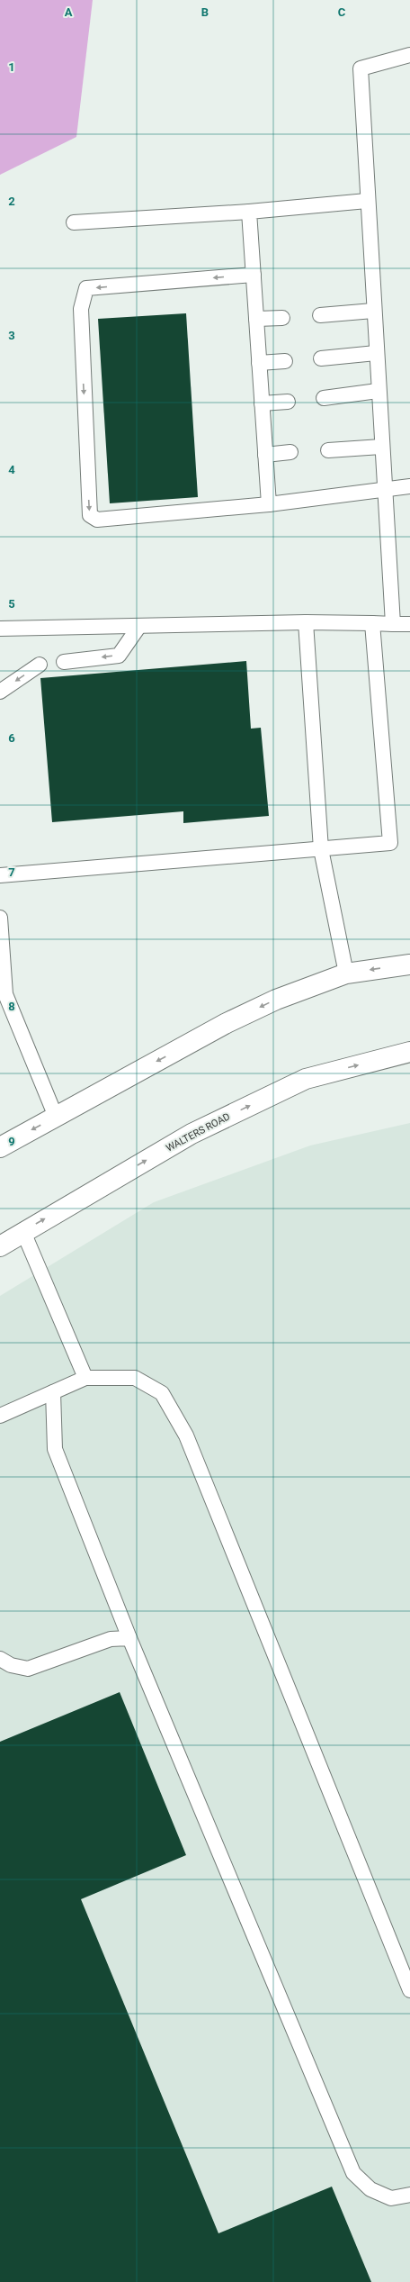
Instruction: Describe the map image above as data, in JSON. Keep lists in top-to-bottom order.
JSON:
{
  "streets": {
    "street": ["WALTERS ROAD"]
  },
  "grid": {
    "columns": ["A", "B", "C"],
    "rows": [
      "1",
      "2",
      "3",
      "4",
      "5",
      "6",
      "7",
      "8",
      "9"
    ]
  }
}
